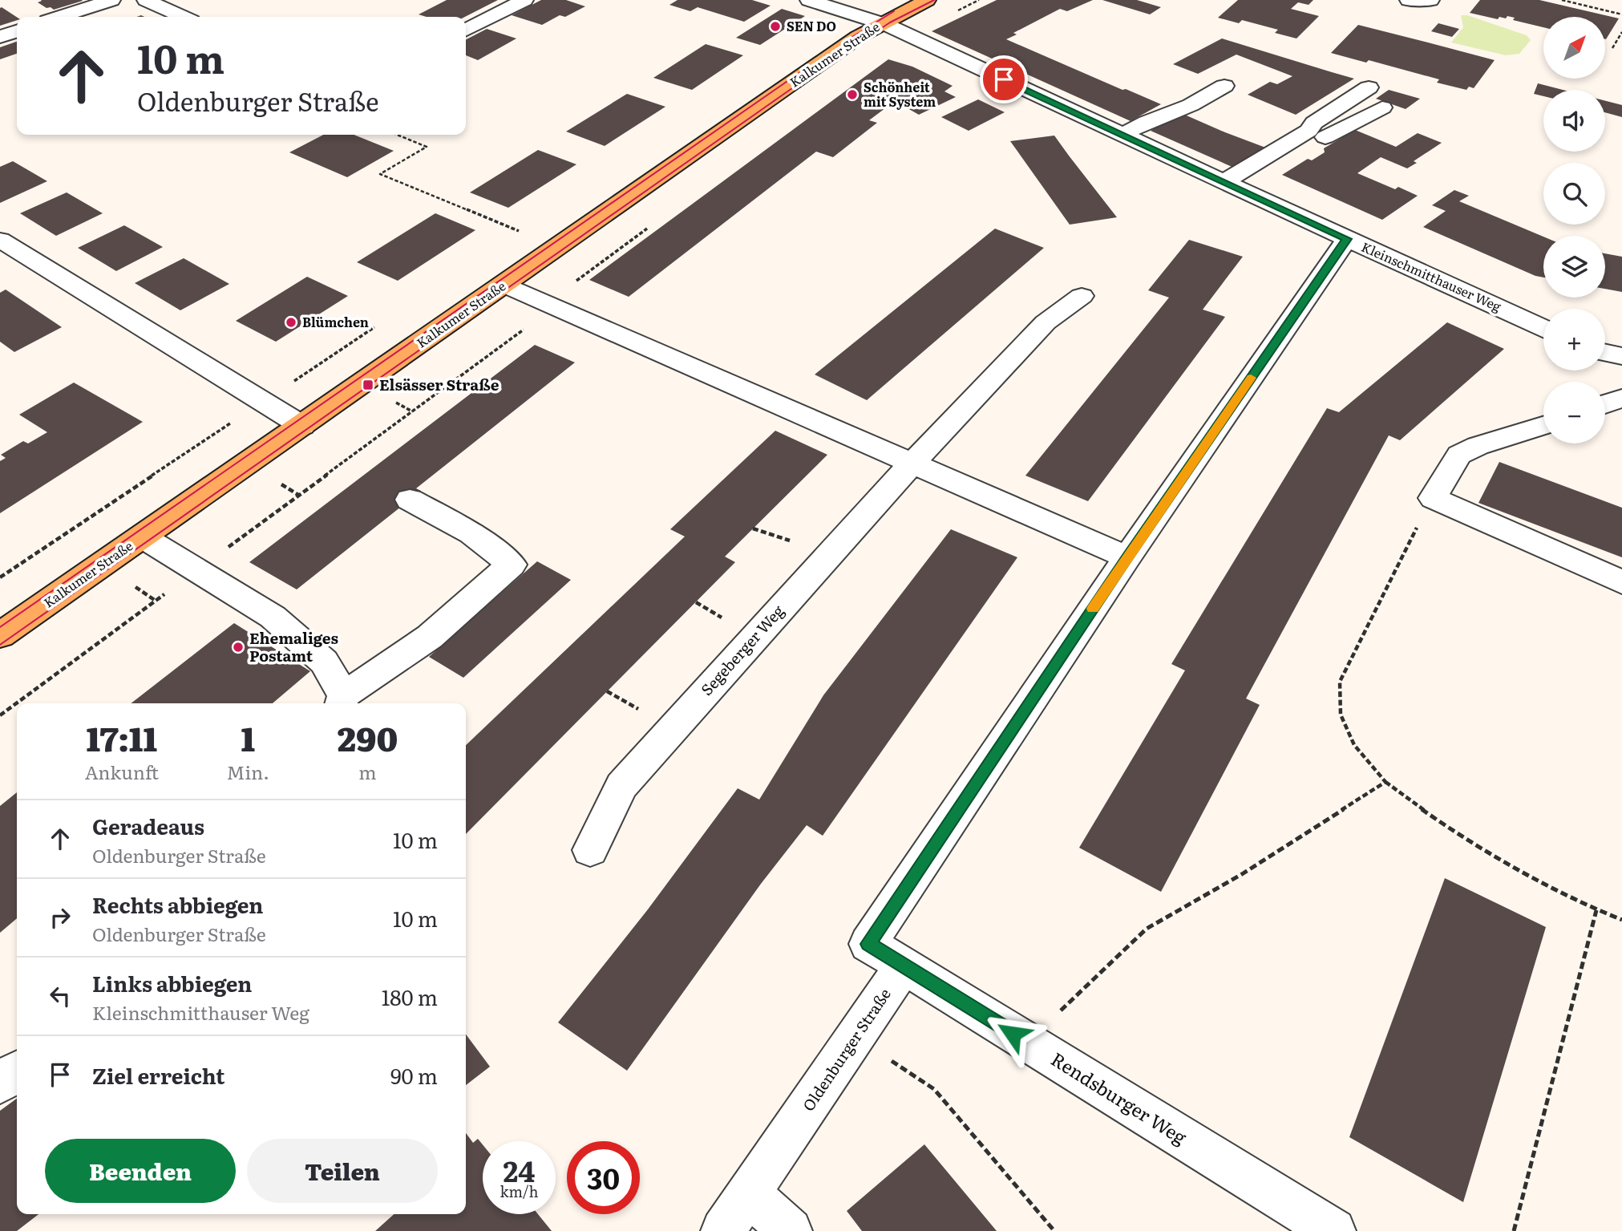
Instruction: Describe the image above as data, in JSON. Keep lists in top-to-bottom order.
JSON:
{
  "streets": {
    "main road": ["Kalkumer Straße"],
    "street": [
      "Kleinschmitthauser Weg",
      "Segeberger Weg",
      "Oldenburger Straße",
      "Rendsburger Weg"
    ]
  },
  "crossings": [
    ["Kalkumer Straße", "Kleinschmitthauser Weg"],
    ["Oldenburger Straße", "Rendsburger Weg"]
  ],
  "places": {
    "other": [
      "SEN DO",
      "Schönheit mit System",
      "Blümchen",
      "Ehemaliges Postamt"
    ],
    "transit": ["Elsässer Straße"]
  },
  "north": "top right",
  "page": {
    "map_buttons": ["+", "−"],
    "turn": ["10 m", "Oldenburger Straße"],
    "eta": [
      "17:11",
      "Ankunft",
      "1",
      "Min.",
      "290",
      "m"
    ],
    "list": [
      {
        "name": "Geradeaus",
        "note": "Oldenburger Straße",
        "value": "10 m"
      },
      {
        "name": "Rechts abbiegen",
        "note": "Oldenburger Straße",
        "value": "10 m"
      },
      {
        "name": "Links abbiegen",
        "note": "Kleinschmitthauser Weg",
        "value": "180 m"
      },
      {
        "name": "Ziel erreicht",
        "value": "90 m"
      }
    ],
    "buttons": ["Beenden", "Teilen"],
    "speed": "24 km/h",
    "limit": "30"
  }
}
